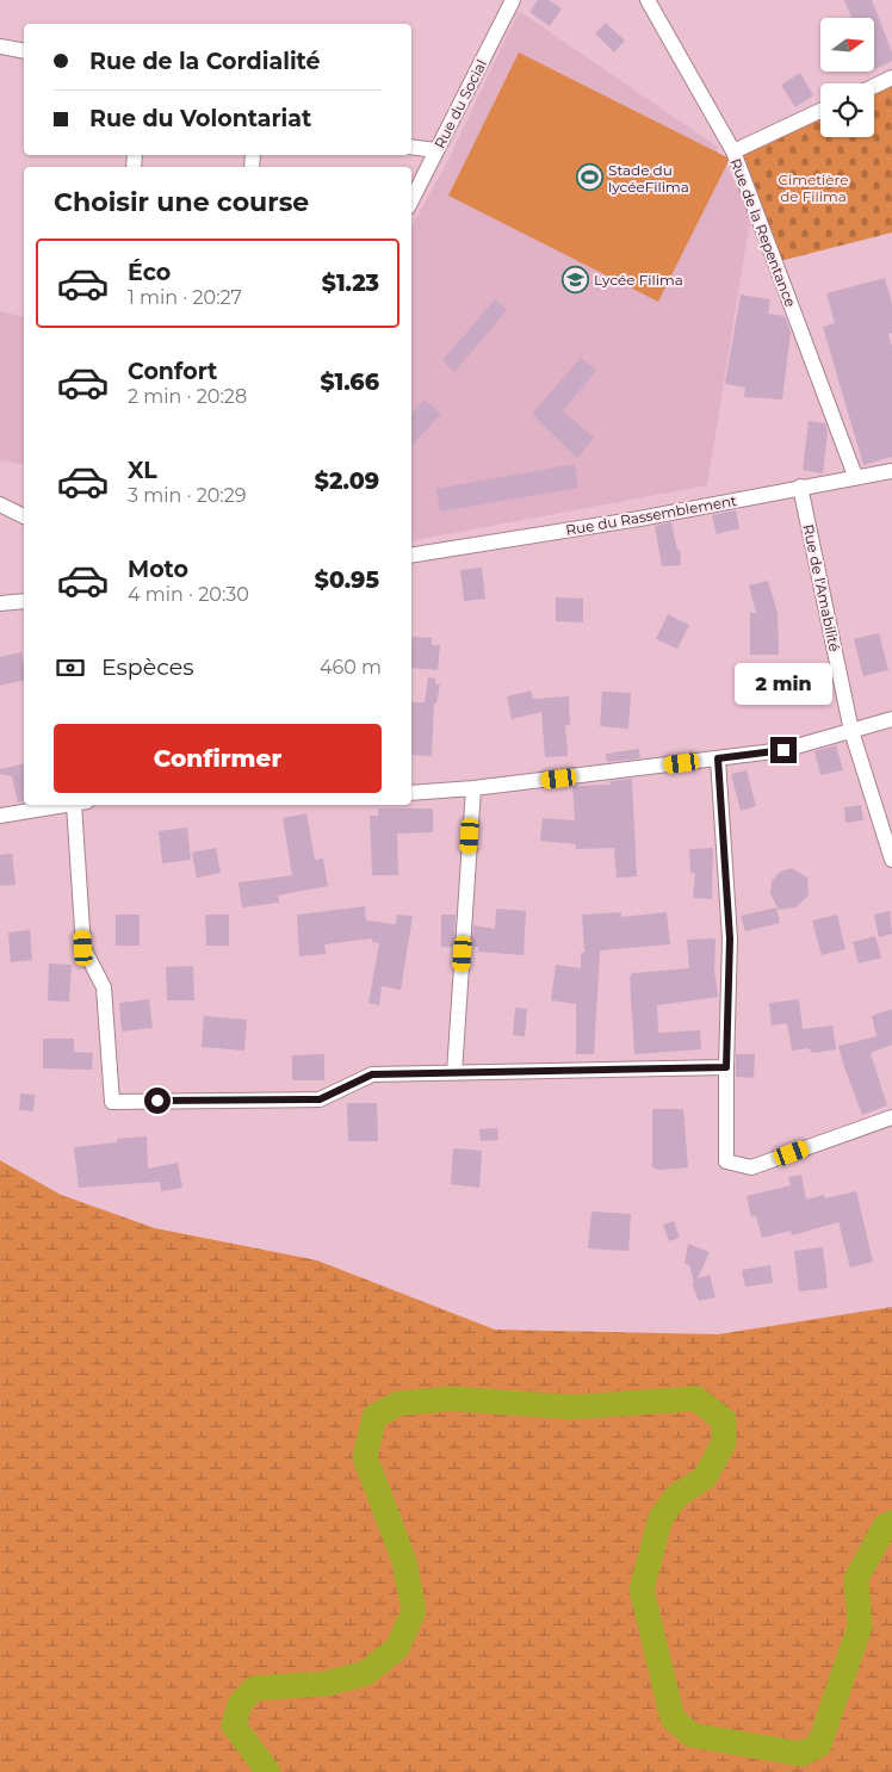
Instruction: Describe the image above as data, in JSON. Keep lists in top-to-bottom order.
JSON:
{
  "streets": {
    "street": [
      "Rue du Social",
      "Rue de la Repentance",
      "Rue du Rassemblement",
      "Rue de l'Amabilité"
    ]
  },
  "crossings": [
    ["Rue de la Repentance", "Rue du Rassemblement"],
    ["Rue du Rassemblement", "Rue de l'Amabilité"]
  ],
  "parks": ["Cimetière de Filima"],
  "places": {
    "sports": ["Stade du lycéeFilima"],
    "school or university": ["Lycée Filima"]
  },
  "north": "right",
  "page": {
    "banner": ["Rue de la Cordialité", "Rue du Volontariat"],
    "heading": "Choisir une course",
    "list": [
      {
        "name": "Éco",
        "note": "1 min · 20:27",
        "value": "$1.23"
      },
      {
        "name": "Confort",
        "note": "2 min · 20:28",
        "value": "$1.66"
      },
      {
        "name": "XL",
        "note": "3 min · 20:29",
        "value": "$2.09"
      },
      {
        "name": "Moto",
        "note": "4 min · 20:30",
        "value": "$0.95"
      }
    ],
    "pay": ["Espèces", "460 m"],
    "bubble": "2 min",
    "buttons": "Confirmer"
  }
}
